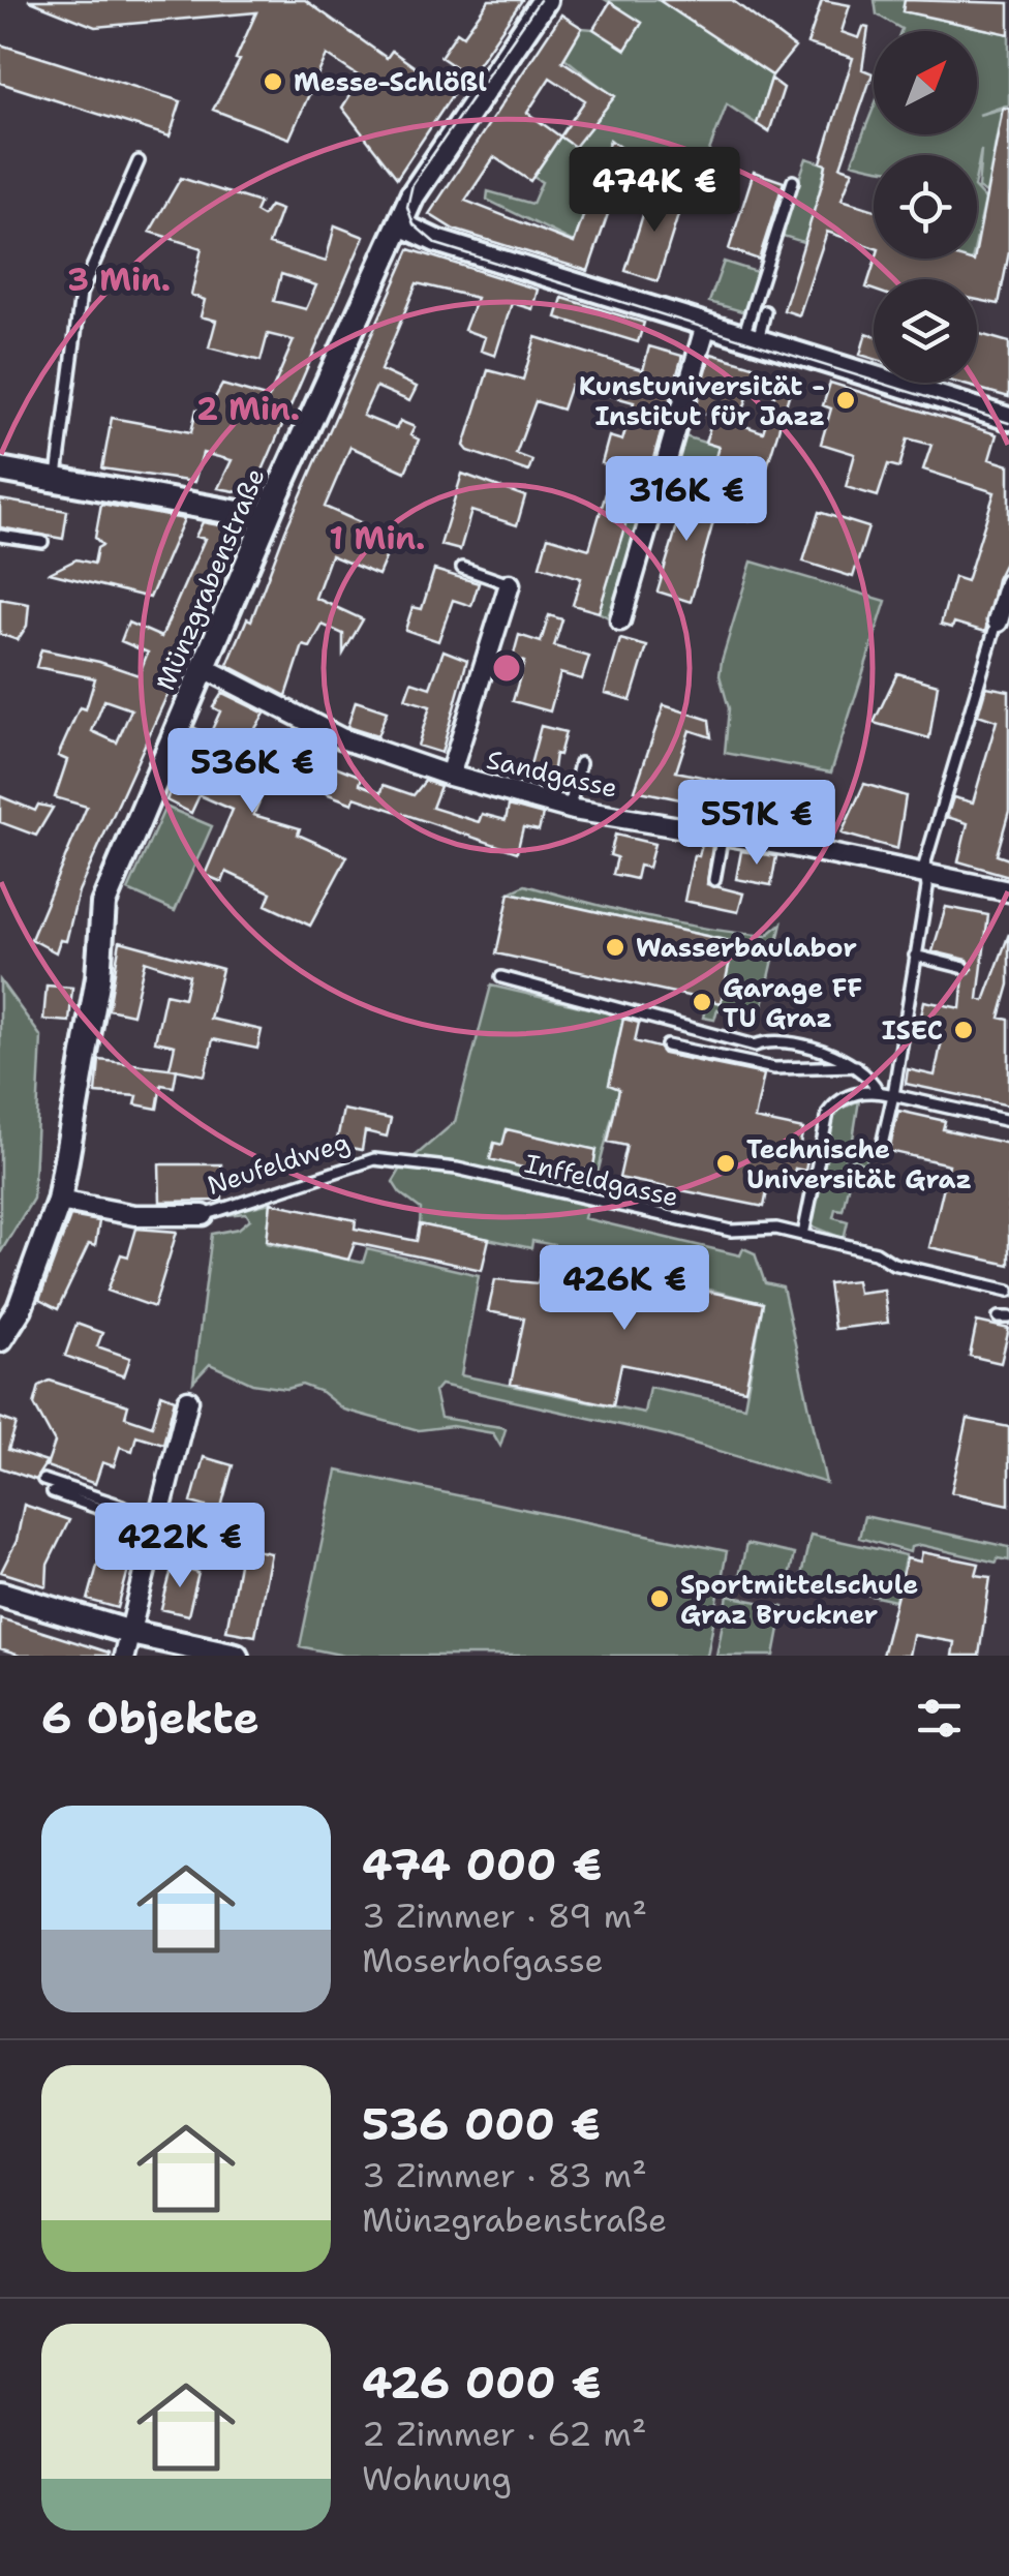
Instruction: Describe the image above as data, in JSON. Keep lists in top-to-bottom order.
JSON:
{
  "streets": {
    "main road": ["Münzgrabenstraße"],
    "street": ["Sandgasse", "Neufeldweg"],
    "lane": ["Inffeldgasse"]
  },
  "crossings": [
    ["Münzgrabenstraße", "Sandgasse"],
    ["Münzgrabenstraße", "Neufeldweg"],
    ["Neufeldweg", "Inffeldgasse"]
  ],
  "places": [
    "Messe-Schlößl",
    "Kunstuniversität - Institut für Jazz",
    "Wasserbaulabor",
    "Garage FF TU Graz",
    "ISEC",
    "Technische Universität Graz",
    "Sportmittelschule Graz Bruckner"
  ],
  "north": "top right",
  "page": {
    "price": [
      "474K €",
      "316K €",
      "536K €",
      "551K €",
      "426K €",
      "422K €"
    ],
    "heading": "6 Objekte",
    "list": [
      {
        "name": "474 000 €",
        "note": "3 Zimmer · 89 m² · Moserhofgasse"
      },
      {
        "name": "536 000 €",
        "note": "3 Zimmer · 83 m² · Münzgrabenstraße"
      },
      {
        "name": "426 000 €",
        "note": "2 Zimmer · 62 m² · Wohnung"
      }
    ]
  },
  "rings": ["3 Min.", "2 Min.", "1 Min."]
}
